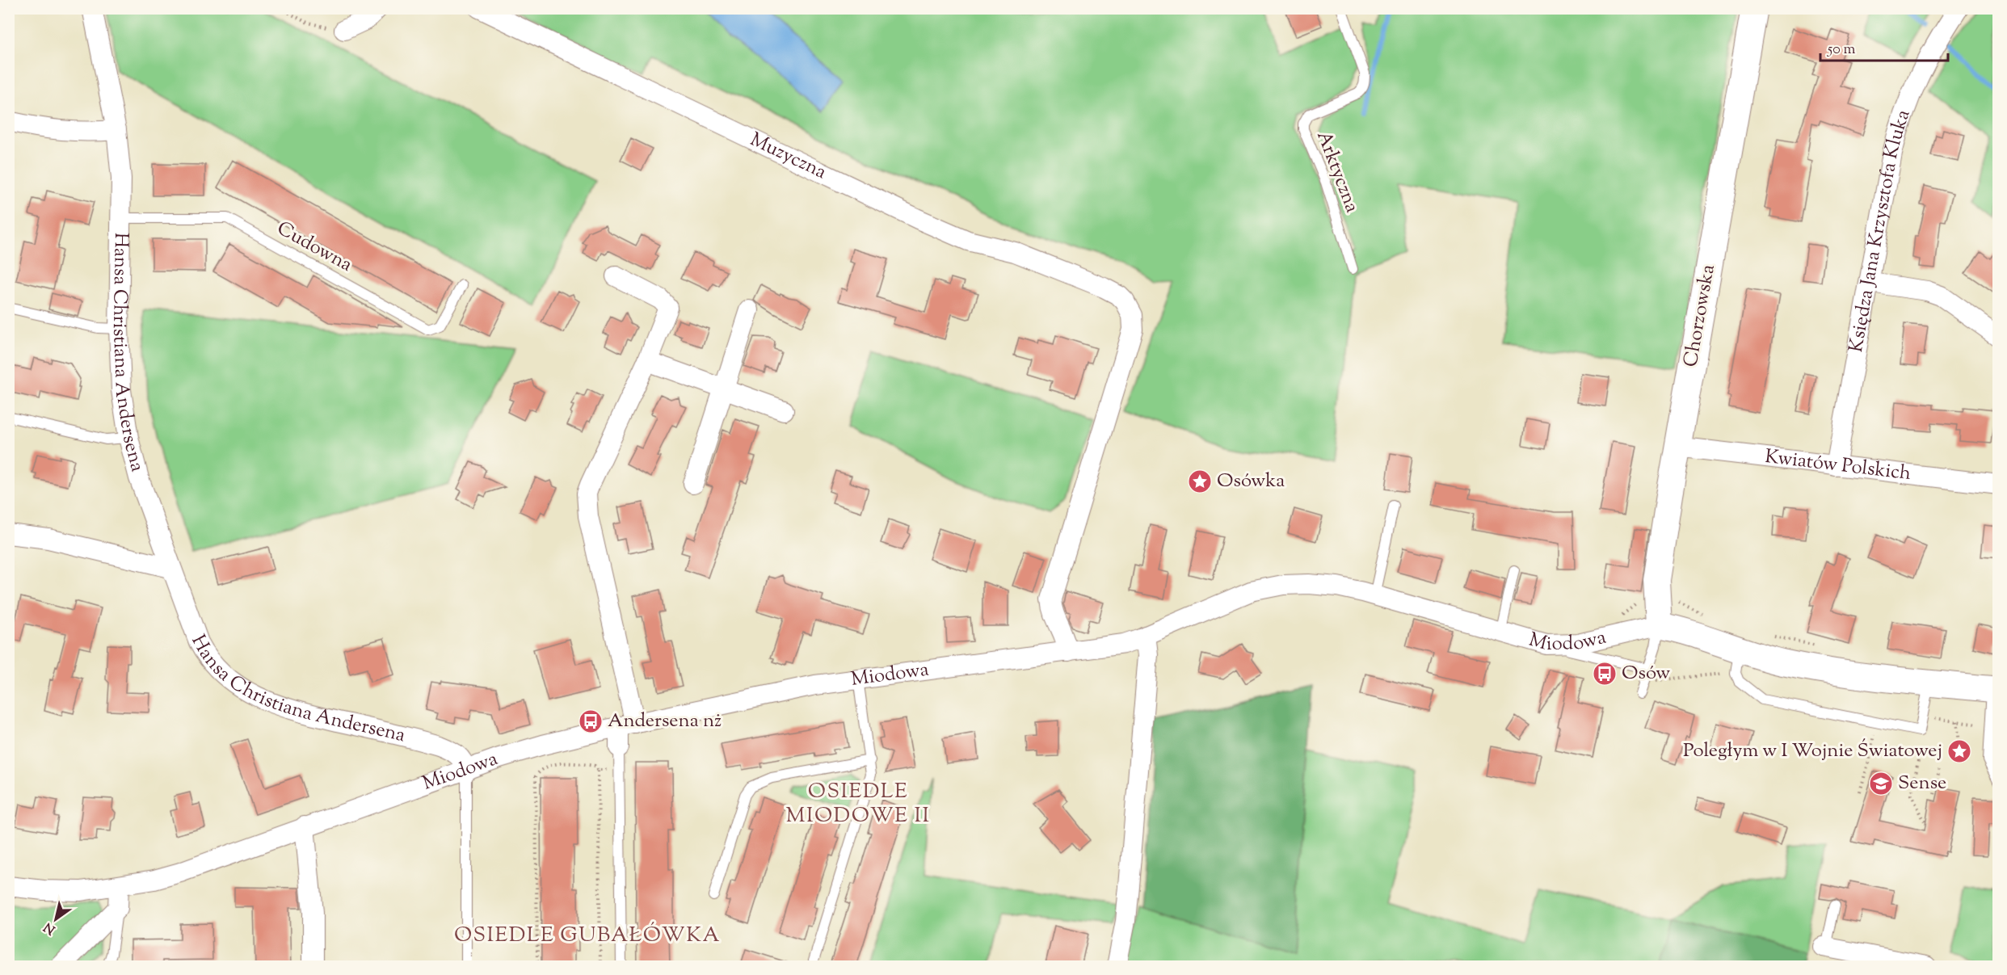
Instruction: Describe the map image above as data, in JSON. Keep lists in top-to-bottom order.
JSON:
{
  "streets": {
    "street": [
      "Muzyczna",
      "Księdza Jana Krzysztofa Kluka",
      "Chorzowska",
      "Hansa Christiana Andersena",
      "Kwiatów Polskich",
      "Miodowa"
    ],
    "lane": ["Arktyczna", "Cudowna"]
  },
  "crossings": [
    ["Muzyczna", "Miodowa"],
    ["Księdza Jana Krzysztofa Kluka", "Kwiatów Polskich"],
    ["Cudowna", "Hansa Christiana Andersena"],
    ["Chorzowska", "Kwiatów Polskich"],
    ["Chorzowska", "Miodowa"],
    ["Hansa Christiana Andersena", "Miodowa"]
  ],
  "districts": ["OSIEDLE MIODOWE II", "OSIEDLE GUBAŁÓWKA"],
  "places": {
    "place": ["Osówka", "Poległym w I Wojnie Światowej"],
    "bus stop": ["Osów", "Andersena nż"],
    "school or university": ["Sense"]
  },
  "scale_bar": "50 m",
  "north": "bottom left"
}
